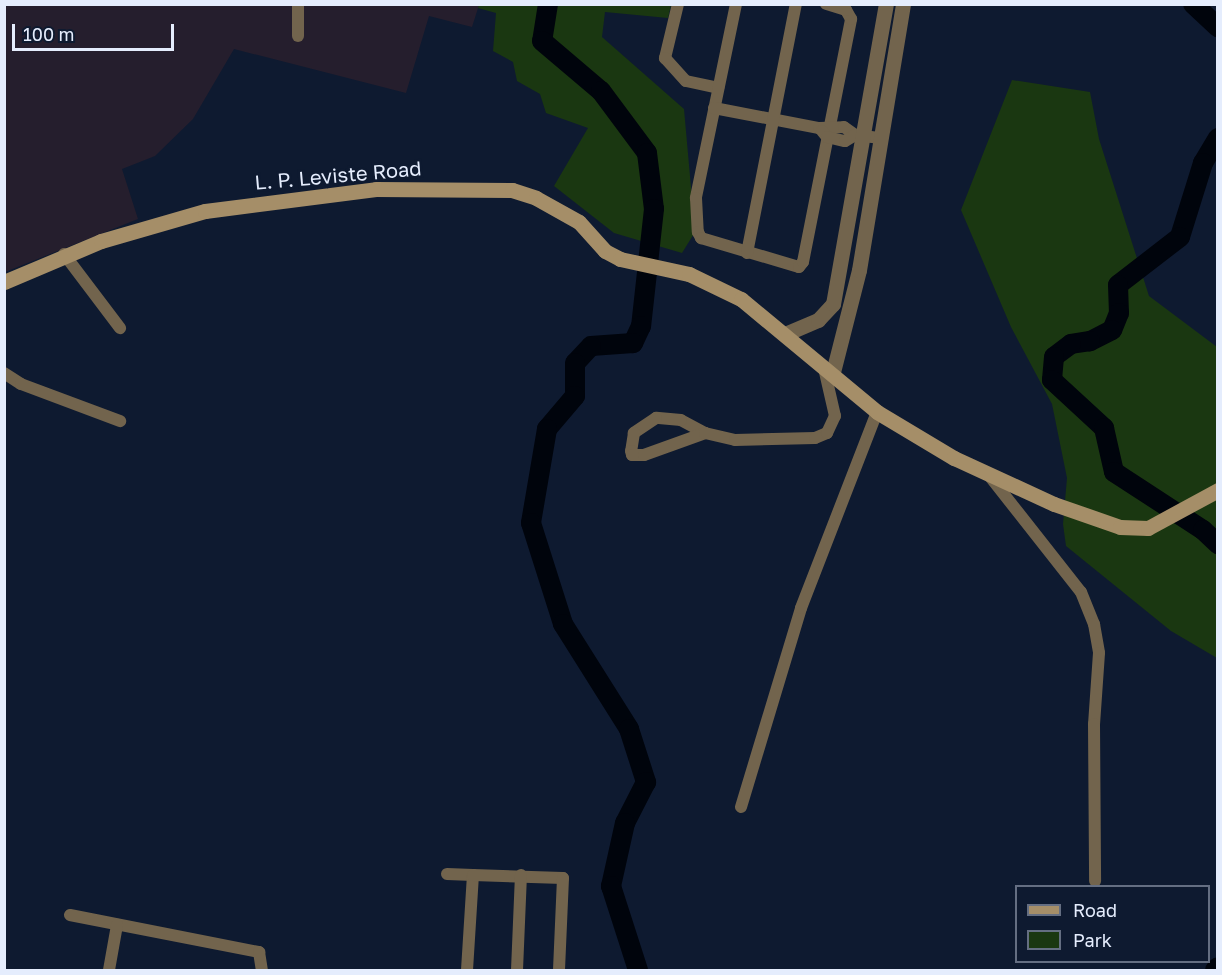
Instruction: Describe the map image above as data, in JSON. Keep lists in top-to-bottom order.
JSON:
{
  "streets": {
    "main road": ["L. P. Leviste Road"]
  },
  "legend": ["Road", "Park"],
  "scale_bar": "100 m"
}
